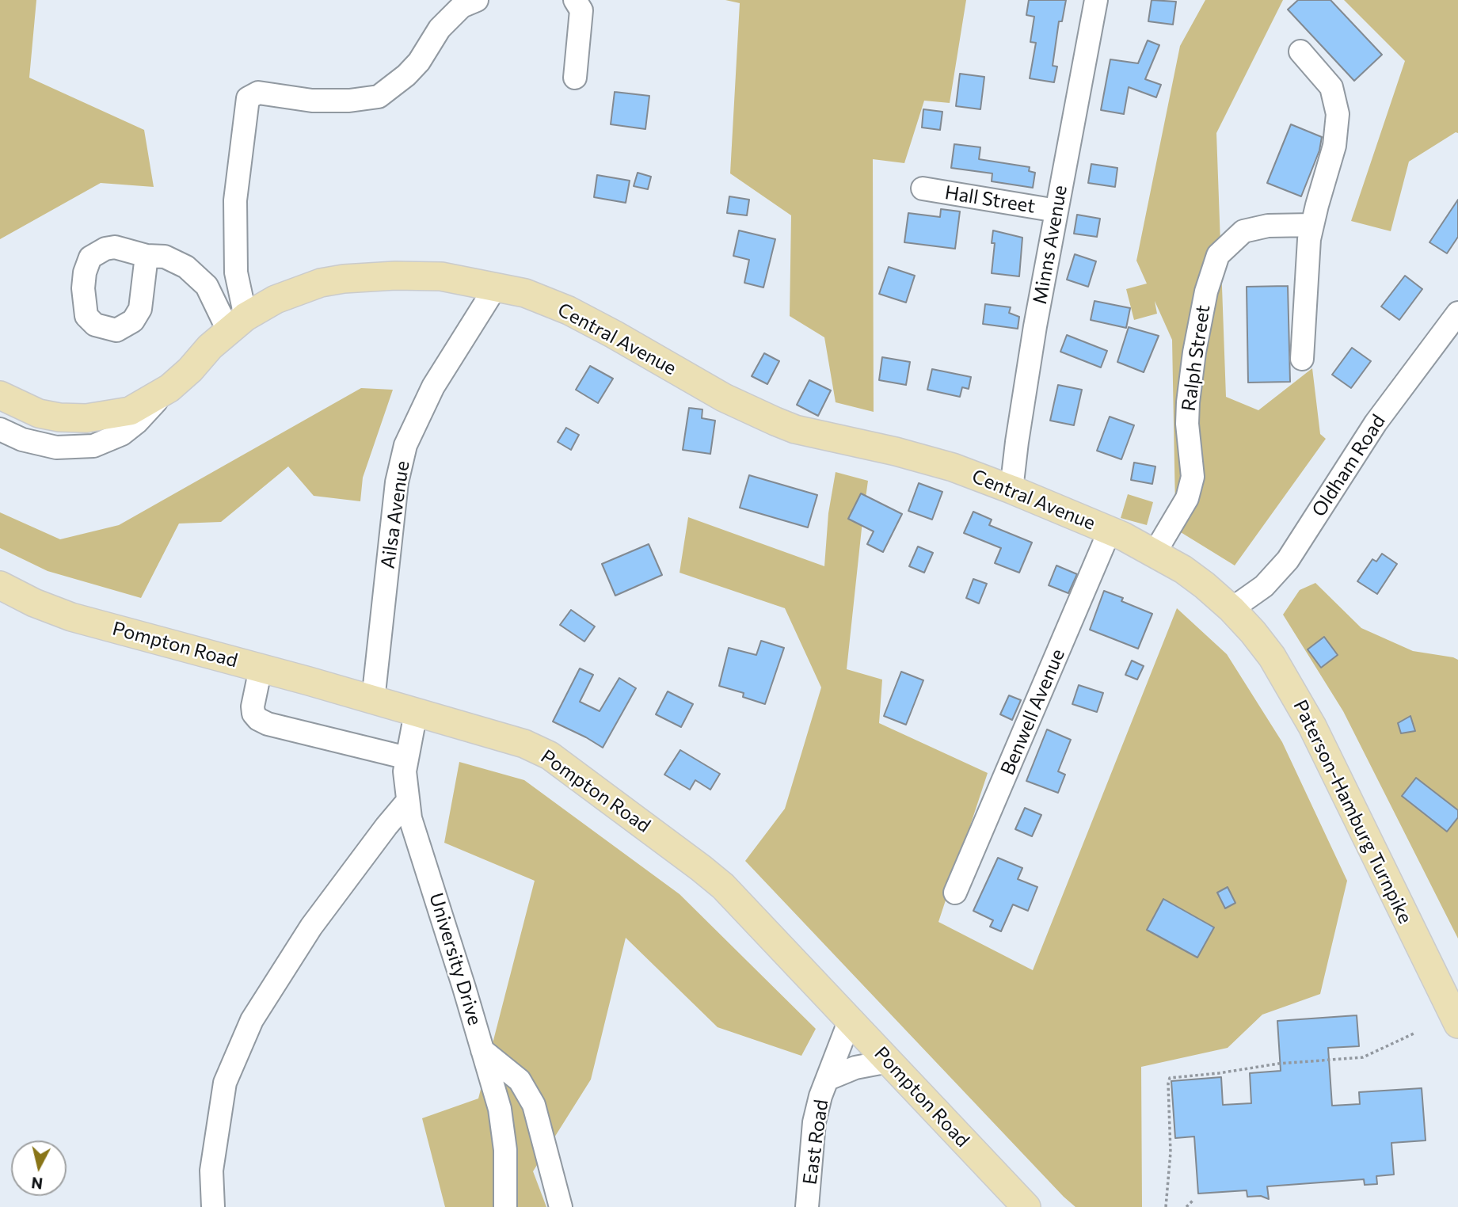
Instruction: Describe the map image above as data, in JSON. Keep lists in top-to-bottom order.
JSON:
{
  "streets": {
    "main road": ["Central Avenue", "Pompton Road", "Paterson-Hamburg Turnpike"],
    "street": [
      "Hall Street",
      "Minns Avenue",
      "Ralph Street",
      "Oldham Road",
      "Ailsa Avenue",
      "Benwell Avenue",
      "University Drive",
      "East Road"
    ]
  },
  "crossings": [
    ["Hall Street", "Minns Avenue"],
    ["Minns Avenue", "Central Avenue"],
    ["Central Avenue", "Ralph Street"],
    ["Central Avenue", "Oldham Road"],
    ["Central Avenue", "Ailsa Avenue"],
    ["Central Avenue", "Benwell Avenue"],
    ["Central Avenue", "Paterson-Hamburg Turnpike"],
    ["Oldham Road", "Paterson-Hamburg Turnpike"],
    ["Ailsa Avenue", "Pompton Road"],
    ["Pompton Road", "University Drive"],
    ["Pompton Road", "East Road"]
  ],
  "north": "bottom"
}
